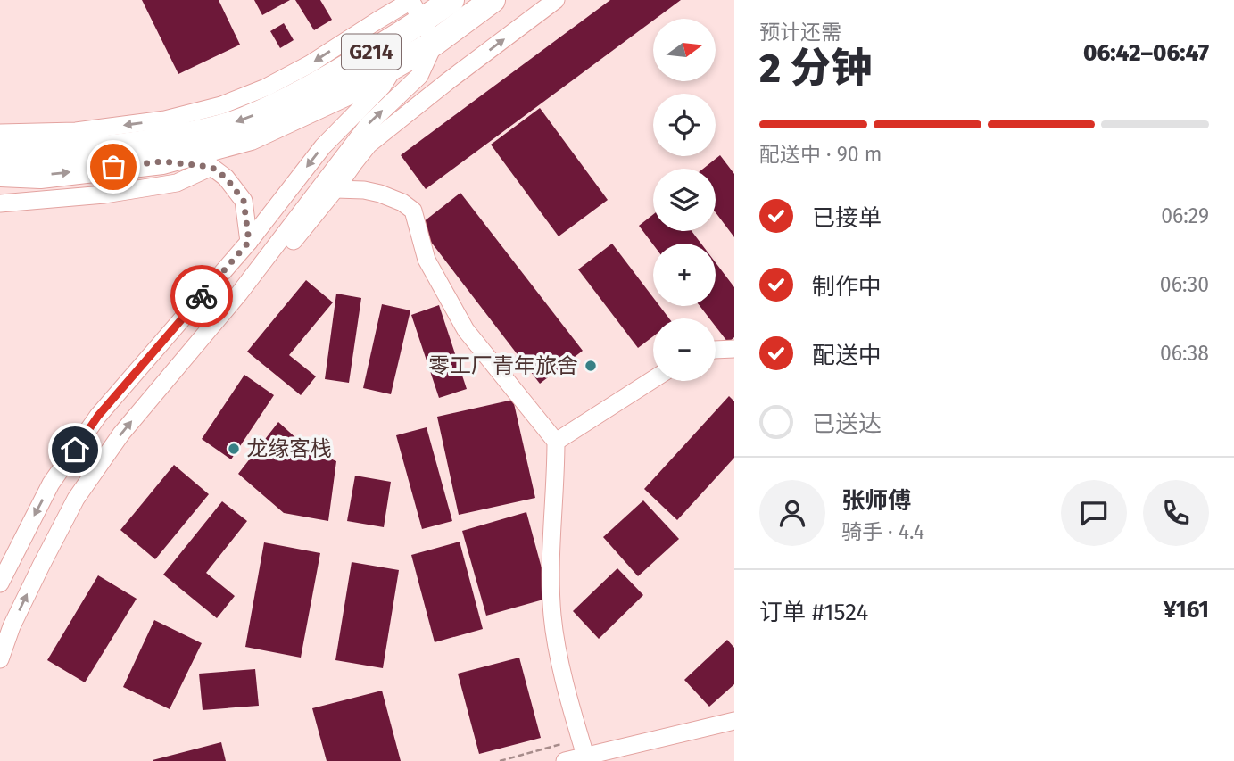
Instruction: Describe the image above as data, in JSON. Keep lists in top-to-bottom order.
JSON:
{
  "streets": {
    "highway": ["G214"]
  },
  "places": ["零工厂青年旅舍", "龙缘客栈"],
  "north": "right",
  "page": {
    "heading": ["2 分钟", "预计还需", "06:42–06:47"],
    "panel": [
      "张师傅",
      "骑手 · 4.4",
      "订单 #1524",
      "¥161"
    ],
    "map_buttons": ["+", "−"],
    "bar": "配送中 · 90 m",
    "list": [
      ["已接单", "06:29"],
      ["制作中", "06:30"],
      ["配送中", "06:38"],
      "已送达"
    ]
  }
}
